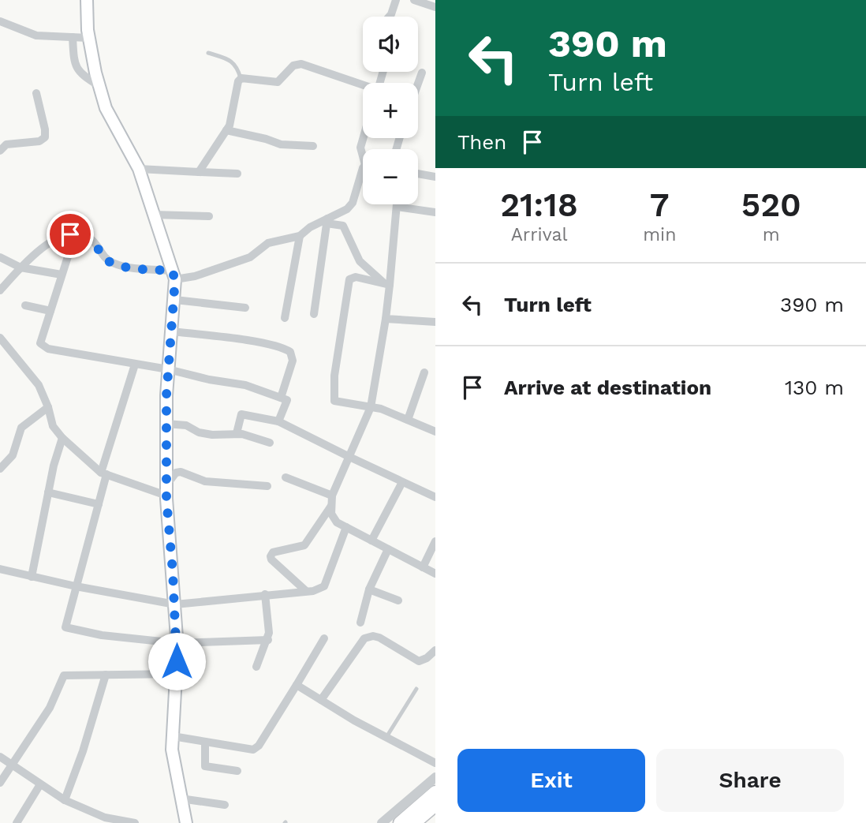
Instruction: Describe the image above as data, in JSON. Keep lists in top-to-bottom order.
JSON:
{
  "page": {
    "turn": ["390 m", "Turn left"],
    "map_buttons": ["+", "−"],
    "then": "Then",
    "eta": [
      "21:18",
      "Arrival",
      "7",
      "min",
      "520",
      "m"
    ],
    "list": [
      {
        "name": "Turn left",
        "value": "390 m"
      },
      {
        "name": "Arrive at destination",
        "value": "130 m"
      }
    ],
    "buttons": ["Exit", "Share"]
  }
}
